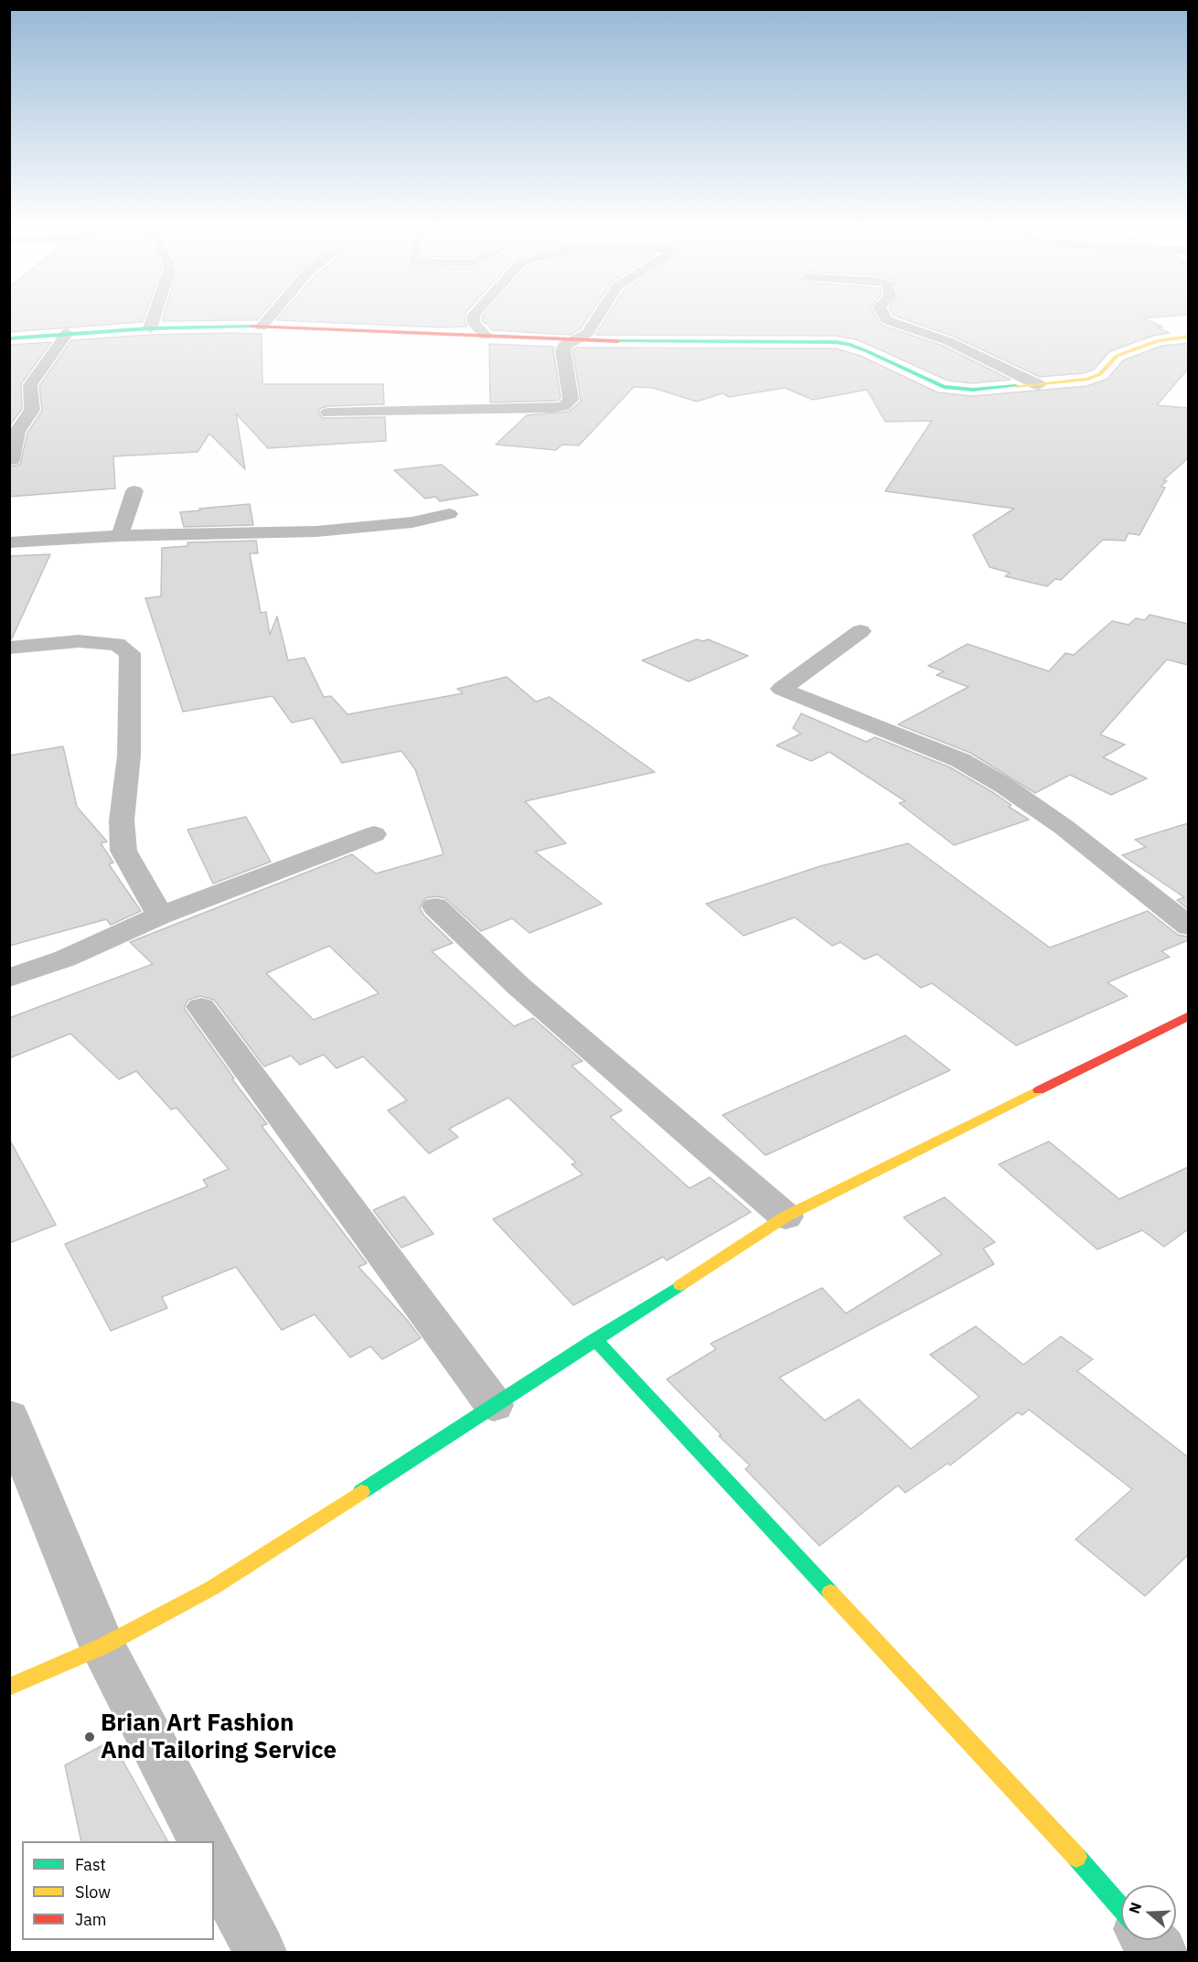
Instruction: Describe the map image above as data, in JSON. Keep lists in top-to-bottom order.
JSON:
{
  "places": ["Brian Art Fashion And Tailoring Service"],
  "legend": ["Fast", "Slow", "Jam"],
  "north": "left"
}
